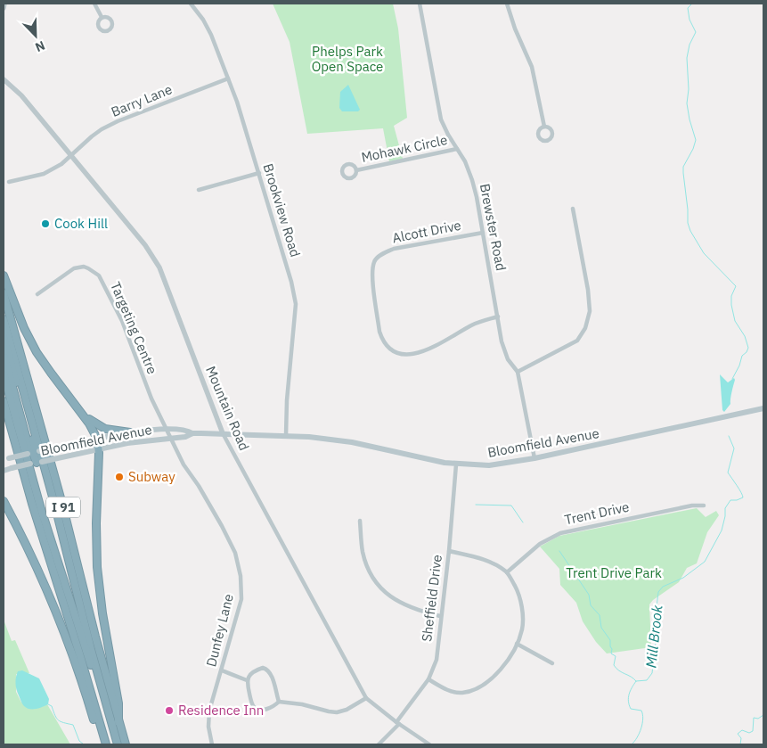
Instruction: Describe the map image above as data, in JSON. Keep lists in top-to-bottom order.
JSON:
{
  "streets": {
    "highway": ["I 91"],
    "main road": ["Bloomfield Avenue"],
    "street": [
      "Barry Lane",
      "Mohawk Circle",
      "Brookview Road",
      "Brewster Road",
      "Alcott Drive",
      "Targeting Centre",
      "Mountain Road",
      "Trent Drive",
      "Sheffield Drive",
      "Dunfey Lane"
    ]
  },
  "crossings": [
    ["Barry Lane", "Brookview Road"],
    ["Barry Lane", "Mountain Road"],
    ["Mohawk Circle", "Brewster Road"],
    ["Brookview Road", "Bloomfield Avenue"],
    ["Brewster Road", "Alcott Drive"],
    ["Brewster Road", "Bloomfield Avenue"],
    ["Targeting Centre", "Bloomfield Avenue"],
    ["Targeting Centre", "Dunfey Lane"],
    ["Mountain Road", "Bloomfield Avenue"],
    ["Mountain Road", "Sheffield Drive"],
    ["Bloomfield Avenue", "Sheffield Drive"],
    ["Bloomfield Avenue", "Dunfey Lane"]
  ],
  "water": ["Mill Brook"],
  "parks": ["Phelps Park Open Space", "Trent Drive Park"],
  "places": ["Cook Hill", "Subway", "Residence Inn"],
  "north": "bottom right"
}
